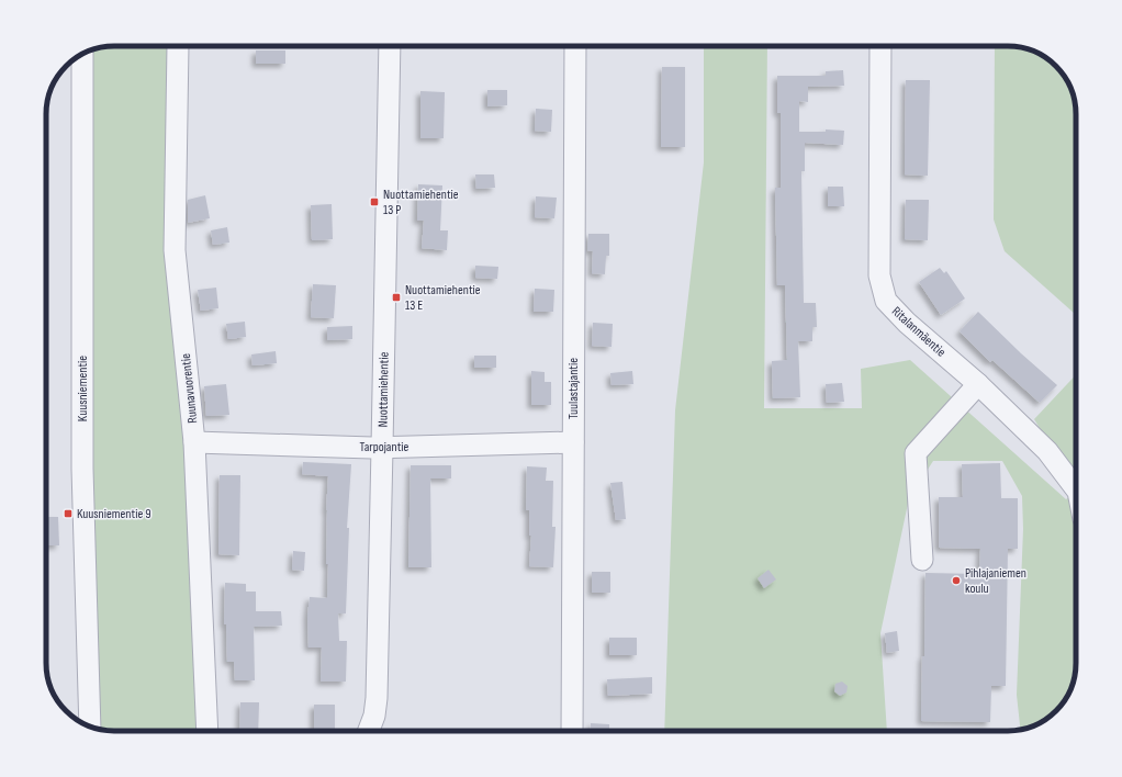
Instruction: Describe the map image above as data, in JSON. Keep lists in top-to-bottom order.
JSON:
{
  "streets": {
    "street": [
      "Ritalanmäentie",
      "Kuusniementie",
      "Ruunavuorentie",
      "Tuulastajantie",
      "Nuottamiehentie",
      "Tarpojantie"
    ]
  },
  "crossings": [
    ["Ruunavuorentie", "Tarpojantie"],
    ["Tuulastajantie", "Tarpojantie"],
    ["Nuottamiehentie", "Tarpojantie"]
  ],
  "places": {
    "transit": ["Nuottamiehentie 13 P", "Nuottamiehentie 13 E", "Kuusniementie 9"],
    "other": ["Pihlajaniemen koulu"]
  }
}
